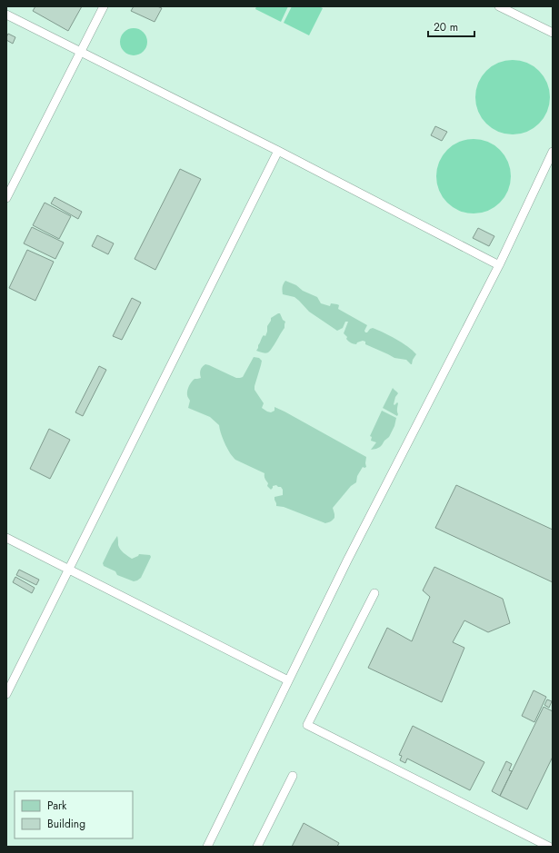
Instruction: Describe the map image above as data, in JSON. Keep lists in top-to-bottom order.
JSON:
{
  "legend": ["Park", "Building"],
  "scale_bar": "20 m"
}
